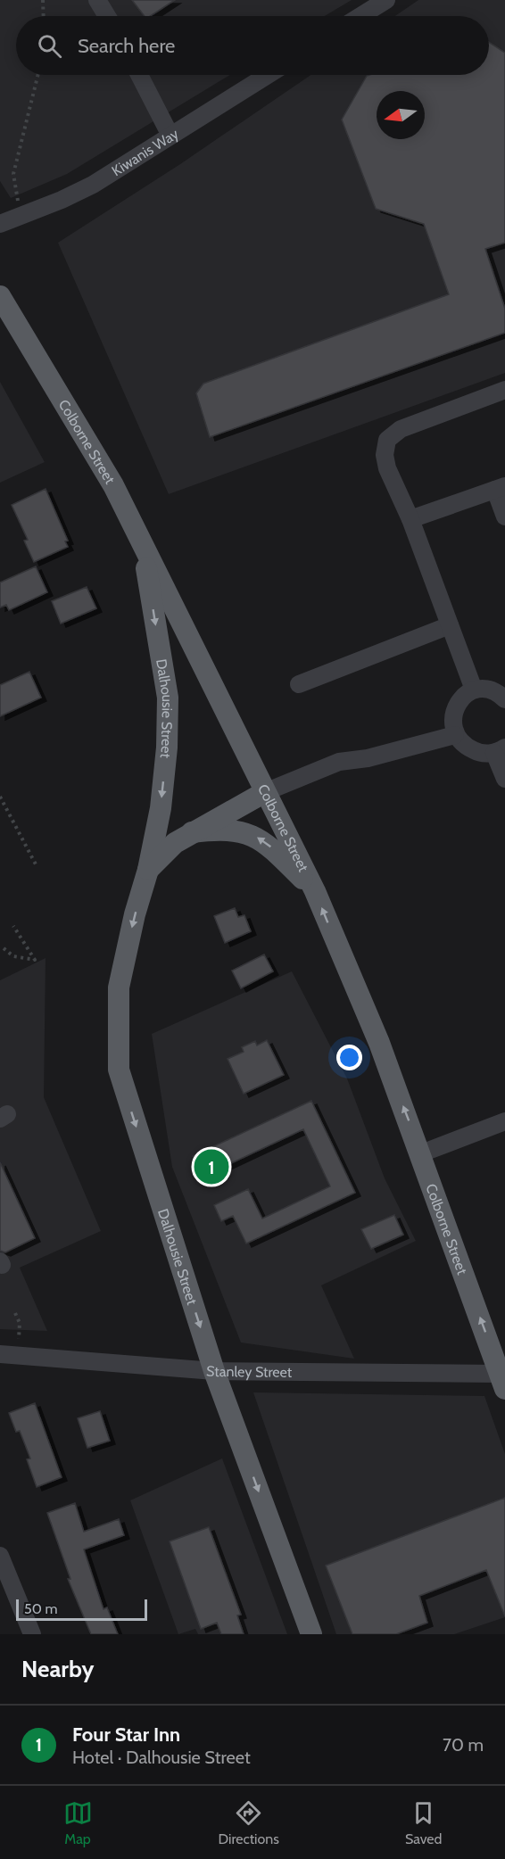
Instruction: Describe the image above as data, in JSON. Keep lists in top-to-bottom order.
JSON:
{
  "streets": {
    "main road": ["Colborne Street", "Dalhousie Street"],
    "street": ["Kiwanis Way", "Stanley Street"]
  },
  "crossings": [
    ["Colborne Street", "Dalhousie Street"],
    ["Colborne Street", "Stanley Street"],
    ["Dalhousie Street", "Stanley Street"]
  ],
  "one_way": ["Colborne Street", "Dalhousie Street"],
  "scale_bar": "50 m",
  "north": "left",
  "page": {
    "search": "Search here",
    "pins": "1",
    "scale": "50 m",
    "heading": "Nearby",
    "list": [
      {
        "mark": "1",
        "name": "Four Star Inn",
        "note": "Hotel · Dalhousie Street",
        "value": "70 m"
      }
    ],
    "nav": ["Map", "Directions", "Saved"]
  }
}
